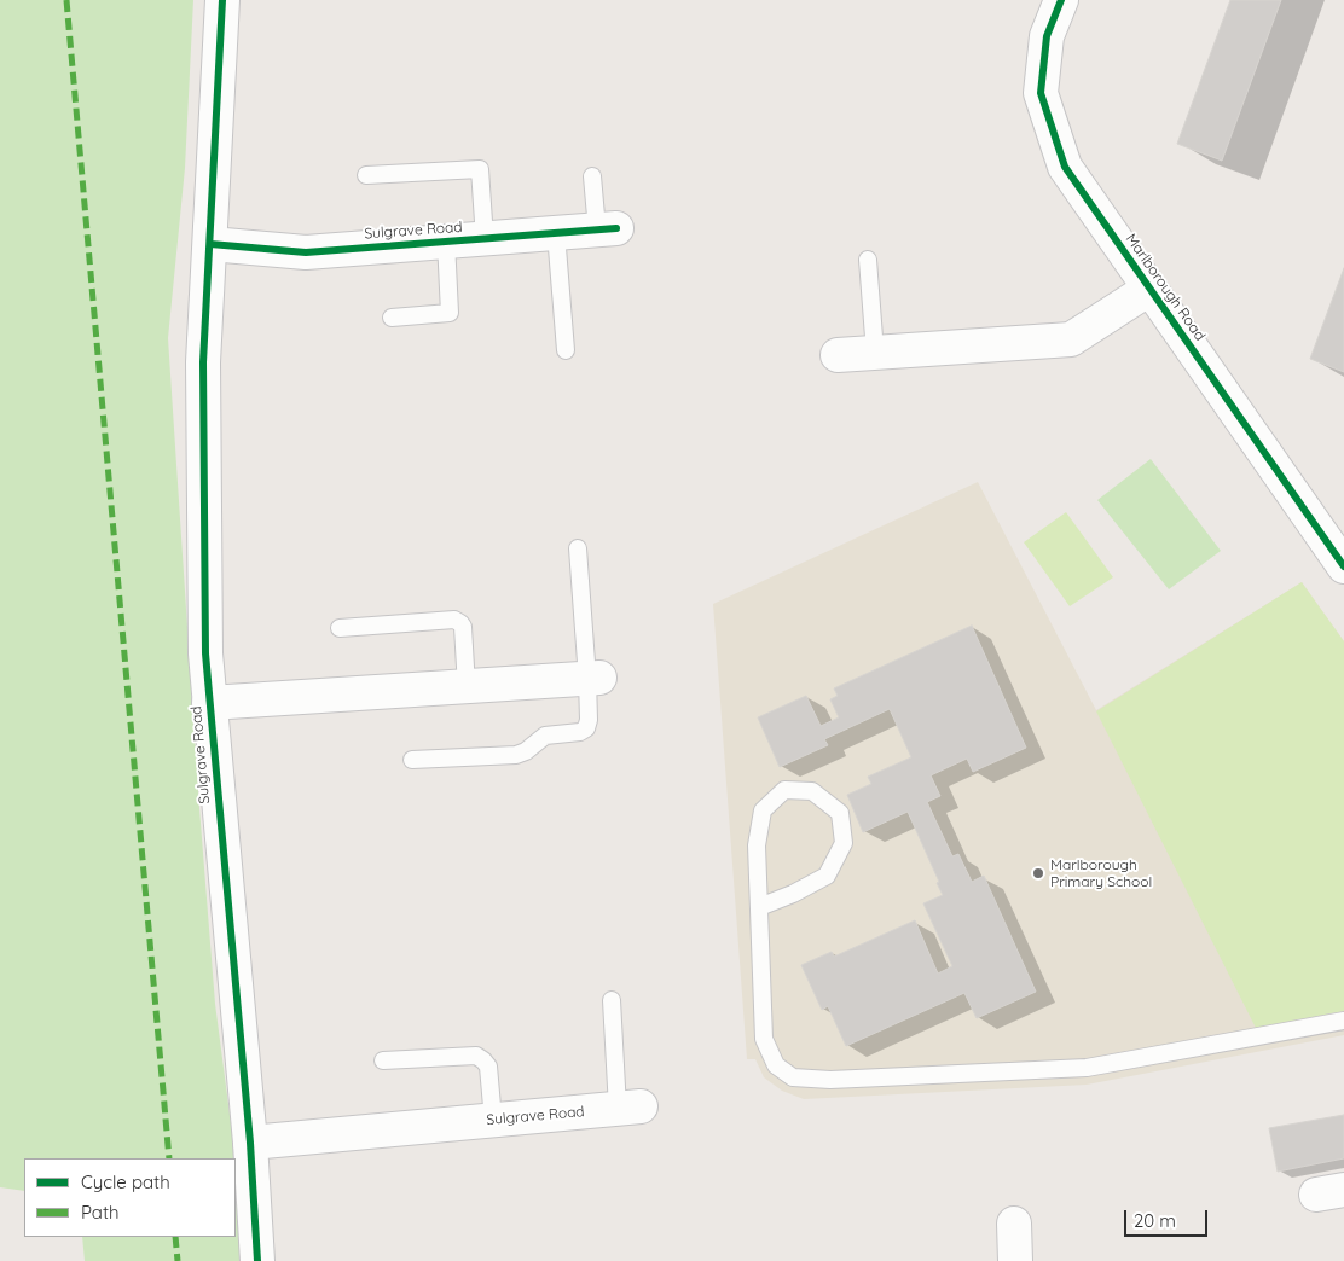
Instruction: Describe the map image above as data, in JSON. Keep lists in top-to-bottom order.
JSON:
{
  "streets": {
    "street": ["Sulgrave Road", "Marlborough Road"]
  },
  "places": ["Marlborough Primary School"],
  "legend": ["Cycle path", "Path"],
  "scale_bar": "20 m"
}
